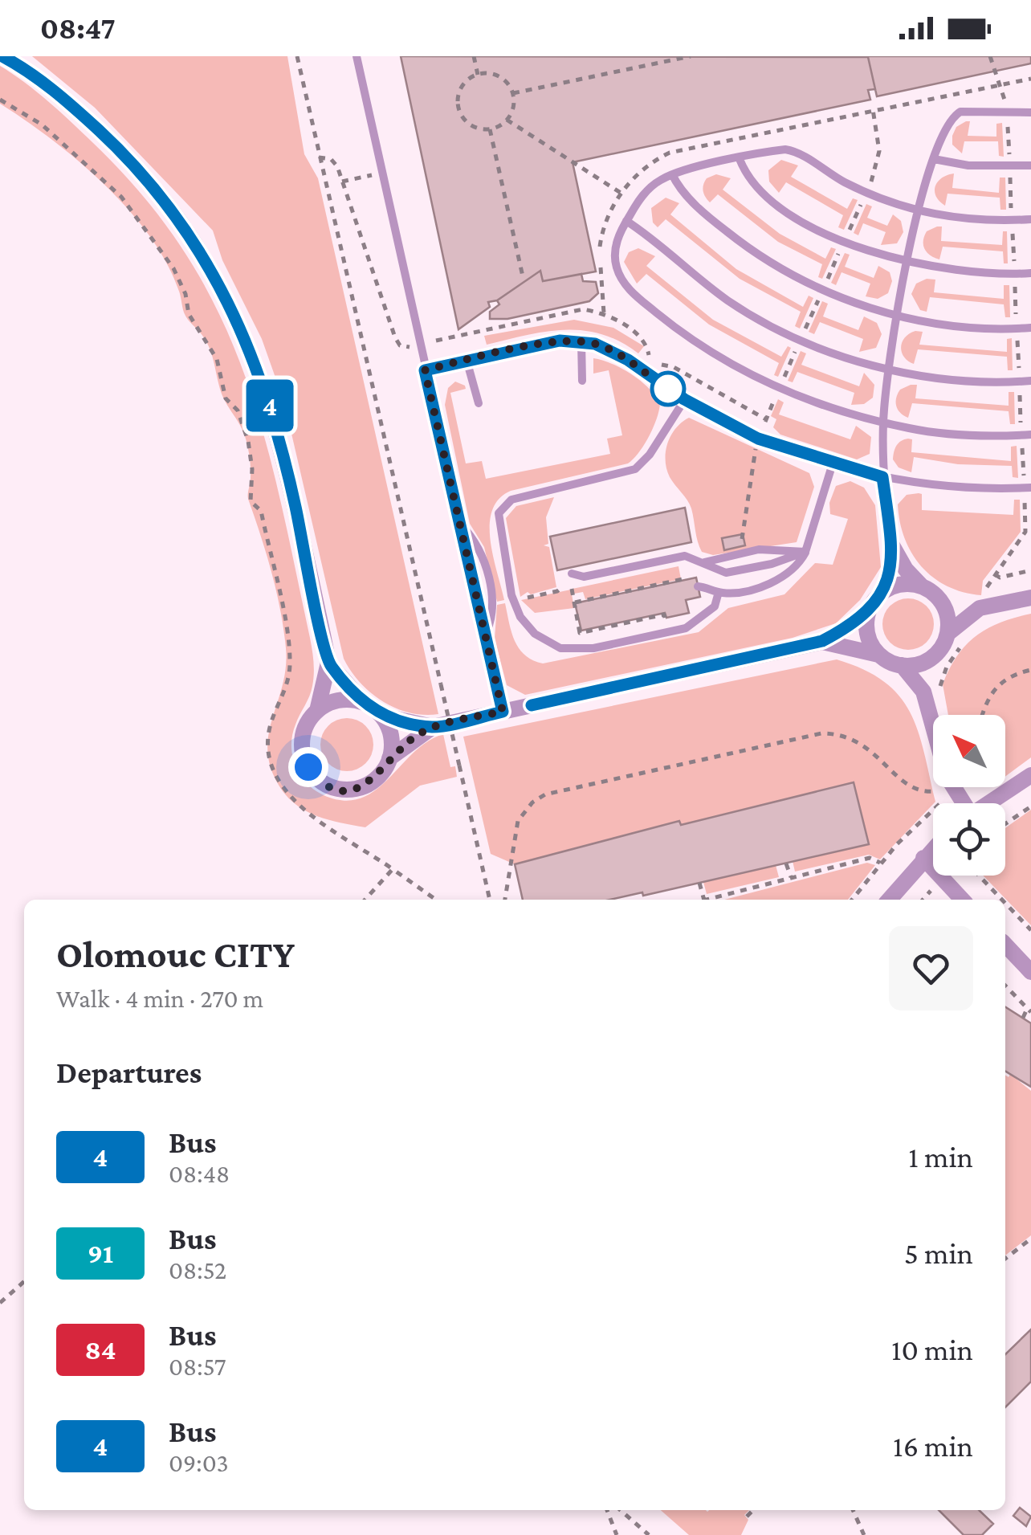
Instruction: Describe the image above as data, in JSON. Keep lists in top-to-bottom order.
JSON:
{
  "lines": ["bus line 4"],
  "north": "top left",
  "page": {
    "status": "08:47",
    "on_map": "4",
    "heading": [
      ["Olomouc CITY", "Walk · 4 min · 270 m"],
      "Departures"
    ],
    "list": [
      {
        "mark": "4",
        "name": "Bus",
        "note": "08:48",
        "value": "1 min"
      },
      {
        "mark": "91",
        "name": "Bus",
        "note": "08:52",
        "value": "5 min"
      },
      {
        "mark": "84",
        "name": "Bus",
        "note": "08:57",
        "value": "10 min"
      },
      {
        "mark": "4",
        "name": "Bus",
        "note": "09:03",
        "value": "16 min"
      }
    ]
  }
}
